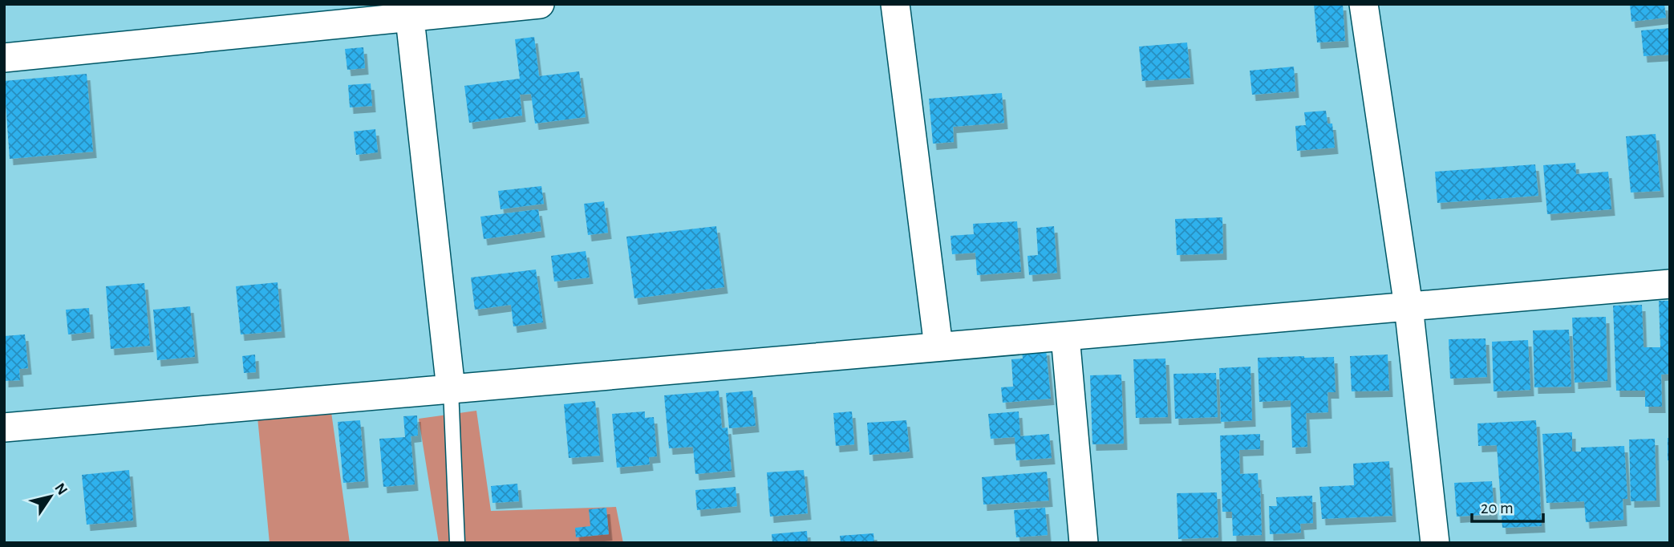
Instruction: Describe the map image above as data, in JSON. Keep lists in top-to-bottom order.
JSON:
{
  "scale_bar": "20 m",
  "north": "top right"
}
